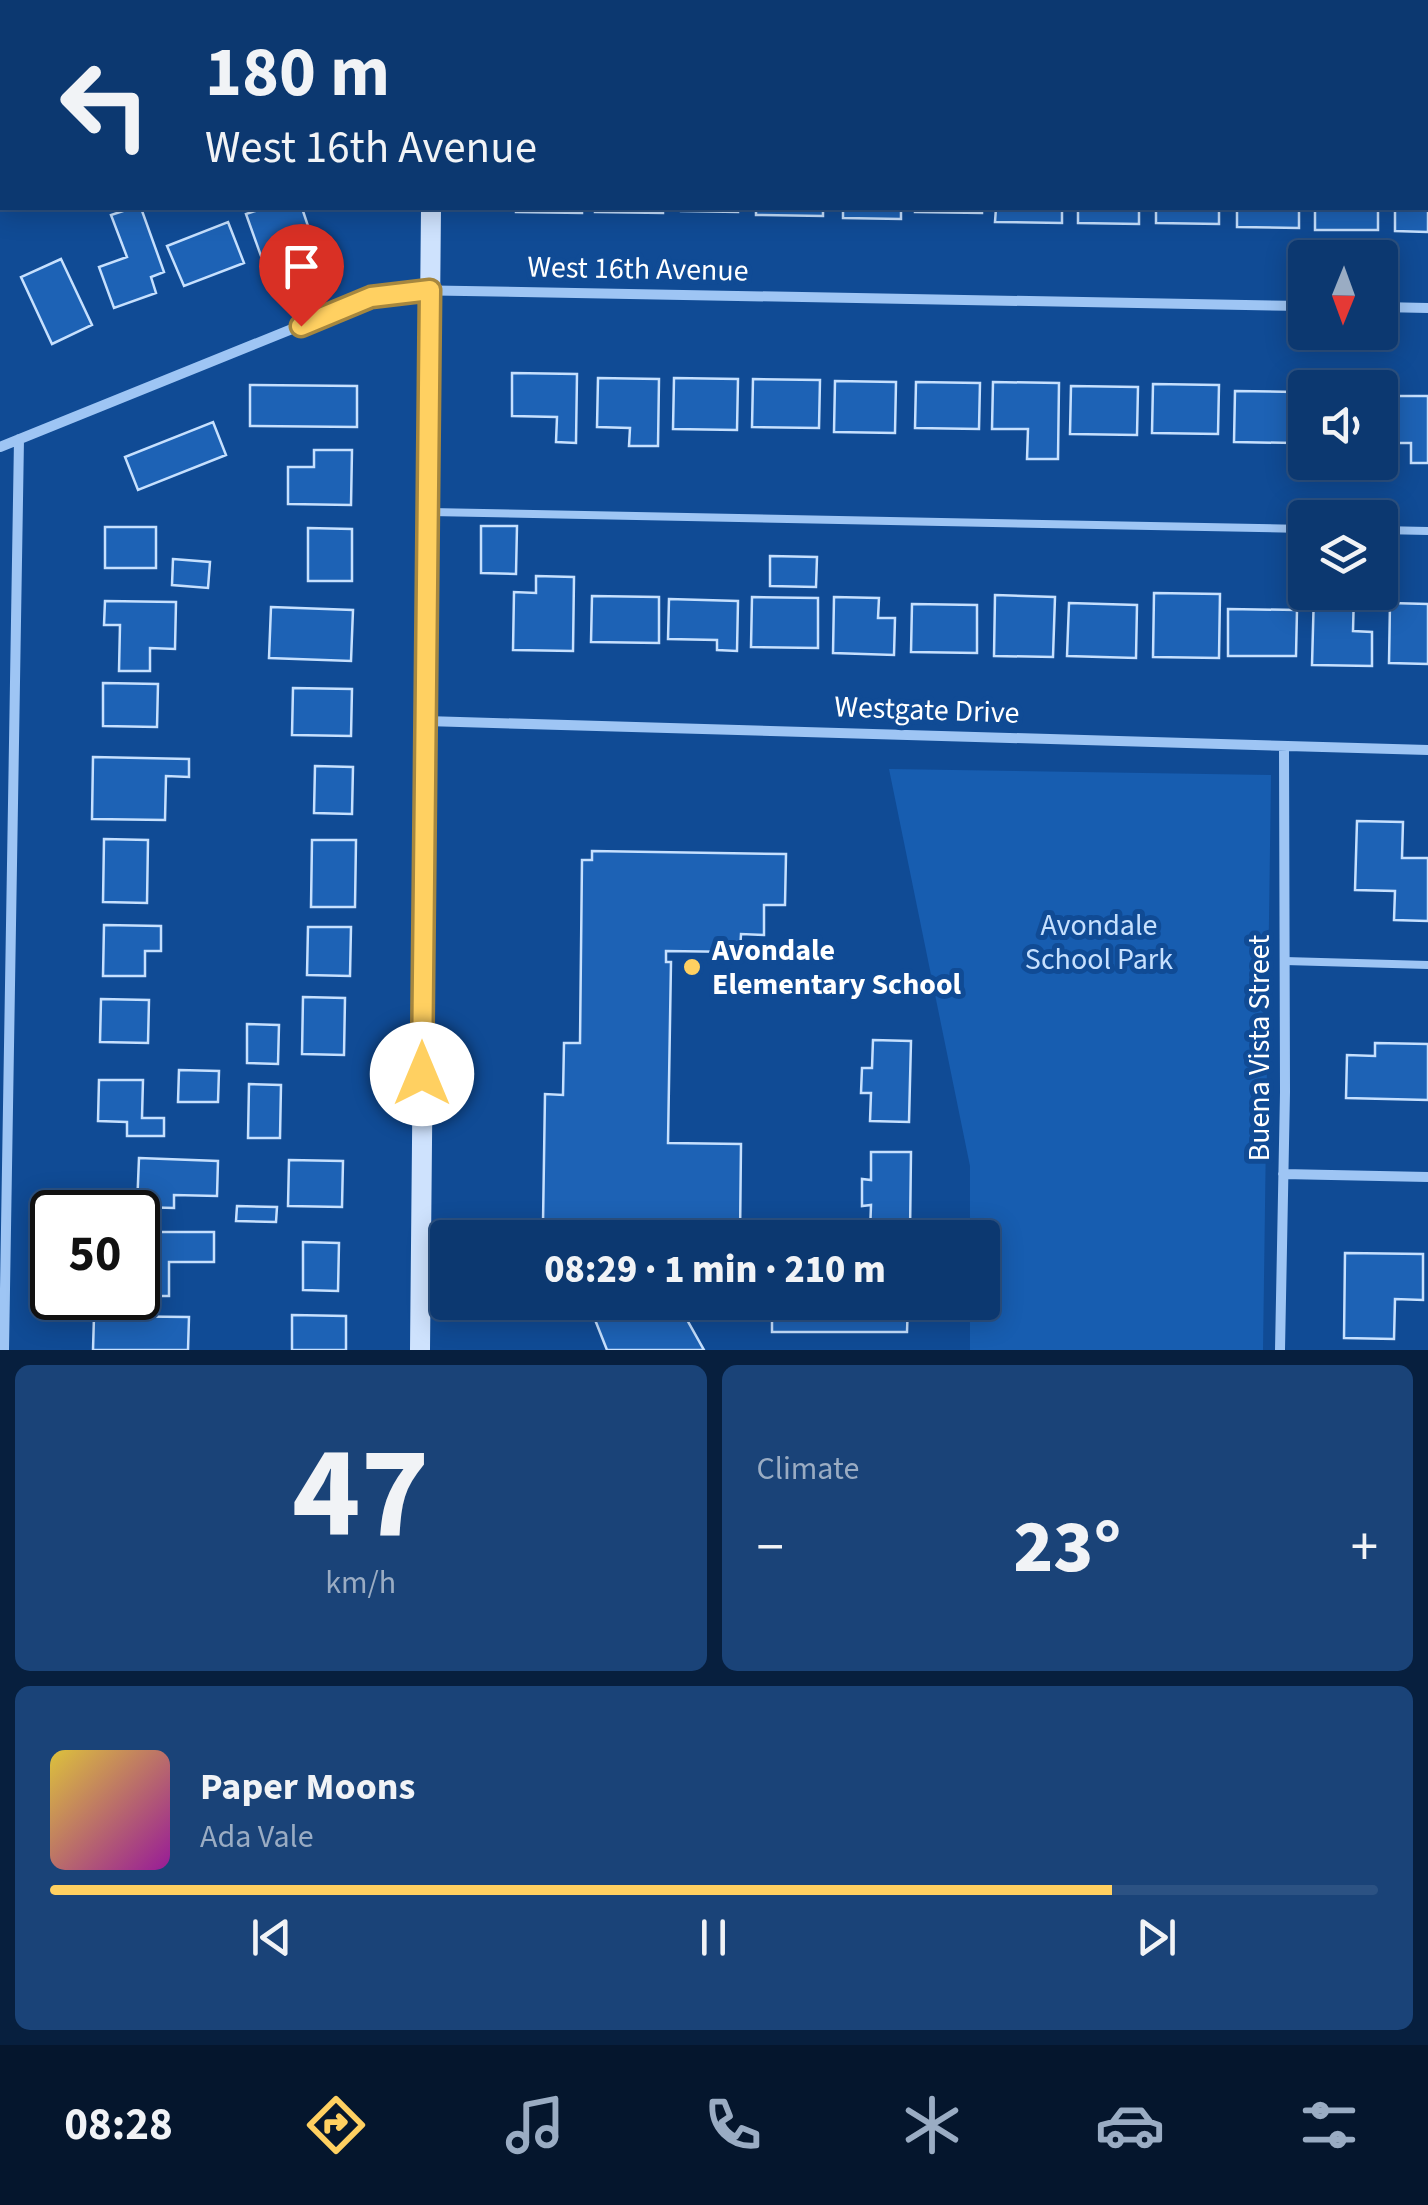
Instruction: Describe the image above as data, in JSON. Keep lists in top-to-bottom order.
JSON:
{
  "streets": {
    "street": ["West 16th Avenue", "Westgate Drive", "Buena Vista Street"]
  },
  "crossings": [
    ["Westgate Drive", "Buena Vista Street"]
  ],
  "parks": ["Avondale School Park"],
  "places": ["Avondale Elementary School"],
  "north": "bottom",
  "page": {
    "turn": ["180 m", "West 16th Avenue"],
    "limit": "50",
    "trip": "08:29 · 1 min · 210 m",
    "tile": [
      ["47", "km/h"],
      "Climate"
    ],
    "heat": ["−", "23°", "+"],
    "song": ["Paper Moons", "Ada Vale"],
    "tabs": "08:28"
  }
}
